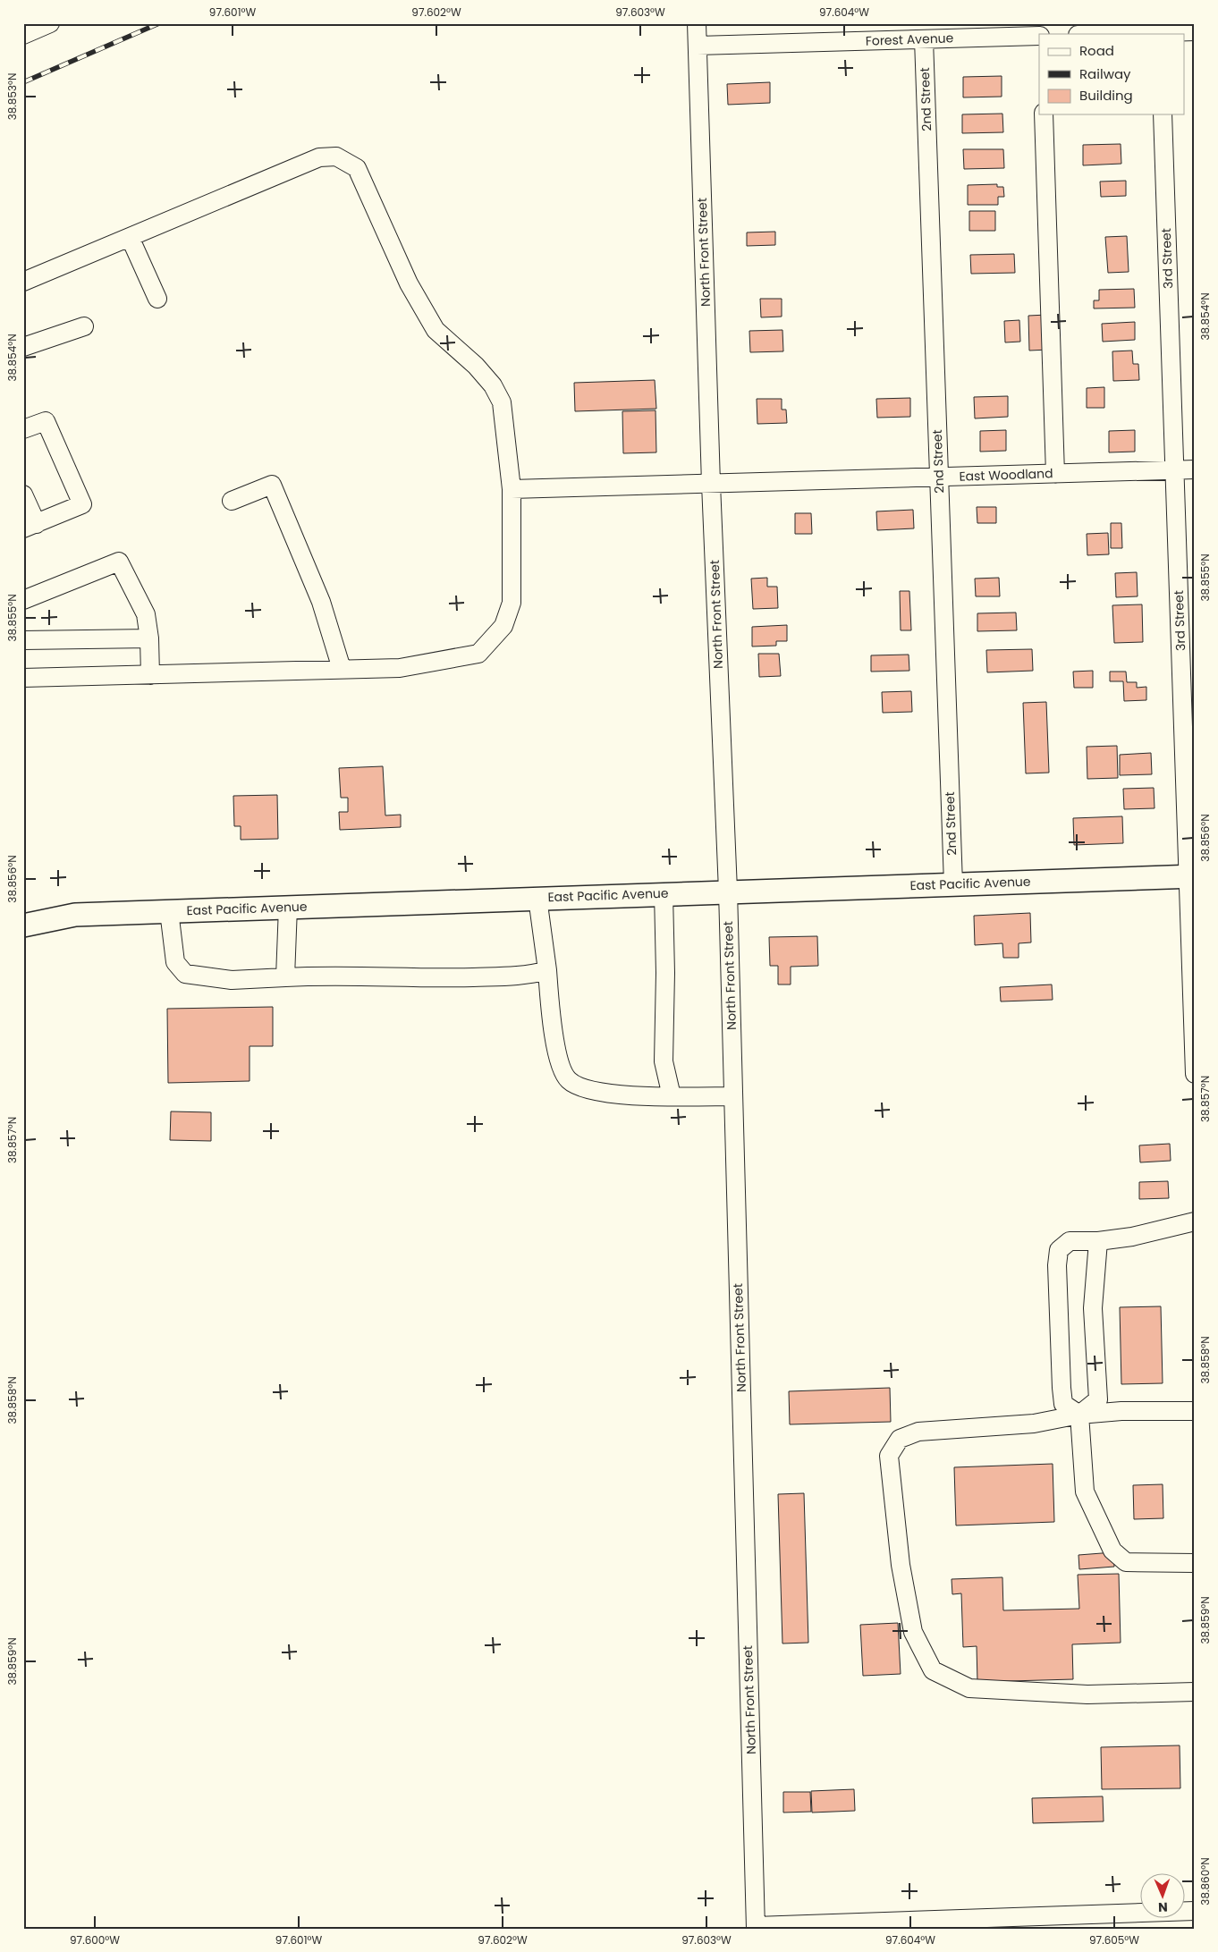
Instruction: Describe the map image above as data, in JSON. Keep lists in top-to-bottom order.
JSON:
{
  "streets": {
    "main road": ["East Pacific Avenue"],
    "street": [
      "Forest Avenue",
      "2nd Street",
      "North Front Street",
      "3rd Street",
      "East Woodland"
    ]
  },
  "crossings": [
    ["Forest Avenue", "2nd Street"],
    ["Forest Avenue", "North Front Street"],
    ["2nd Street", "East Woodland"],
    ["2nd Street", "East Pacific Avenue"],
    ["North Front Street", "East Woodland"],
    ["North Front Street", "East Pacific Avenue"],
    ["3rd Street", "East Woodland"],
    ["3rd Street", "East Pacific Avenue"]
  ],
  "legend": ["Road", "Railway", "Building"],
  "north": "bottom",
  "coordinates": [
    "97.601°W",
    "97.602°W",
    "97.603°W",
    "97.604°W",
    "38.853°N",
    "38.854°N",
    "38.855°N",
    "38.856°N",
    "38.857°N",
    "38.858°N",
    "38.859°N",
    "38.860°N",
    "97.600°W",
    "97.605°W"
  ]
}
